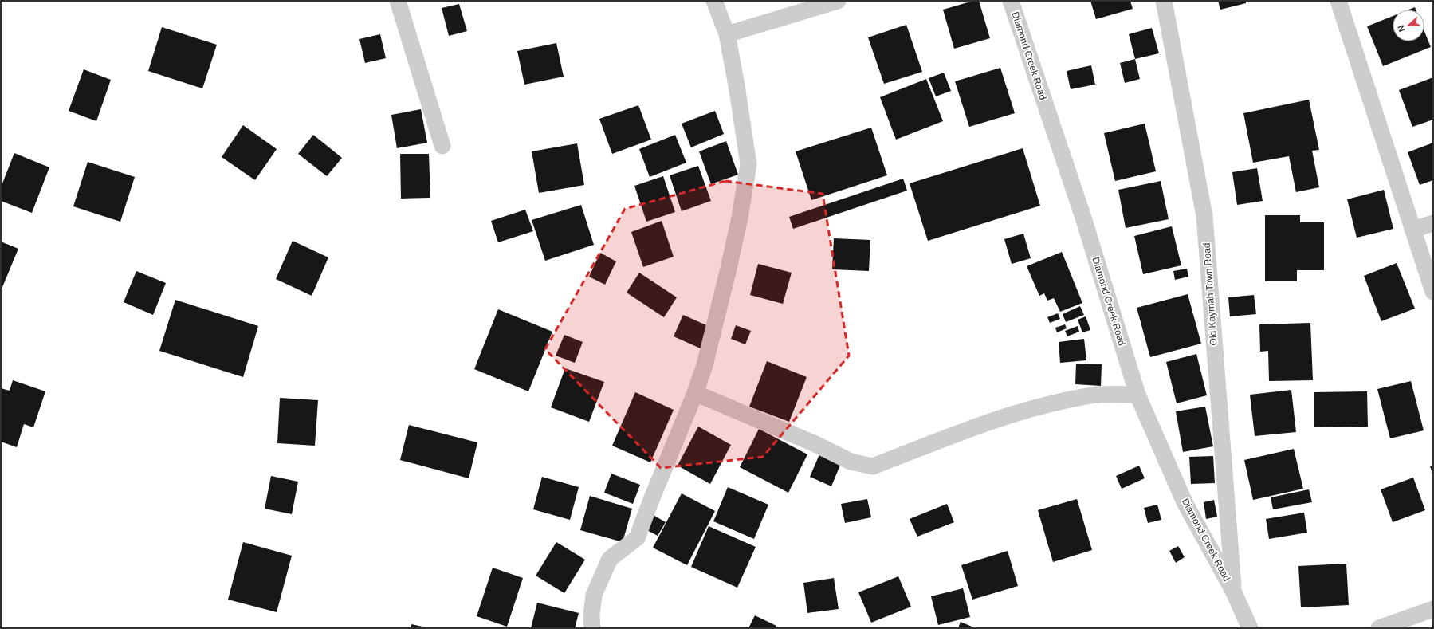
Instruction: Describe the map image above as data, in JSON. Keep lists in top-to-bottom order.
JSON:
{
  "streets": {
    "street": ["Diamond Creek Road", "Old Kaymah Town Road"]
  },
  "crossings": [
    ["Diamond Creek Road", "Old Kaymah Town Road"]
  ],
  "north": "left"
}
